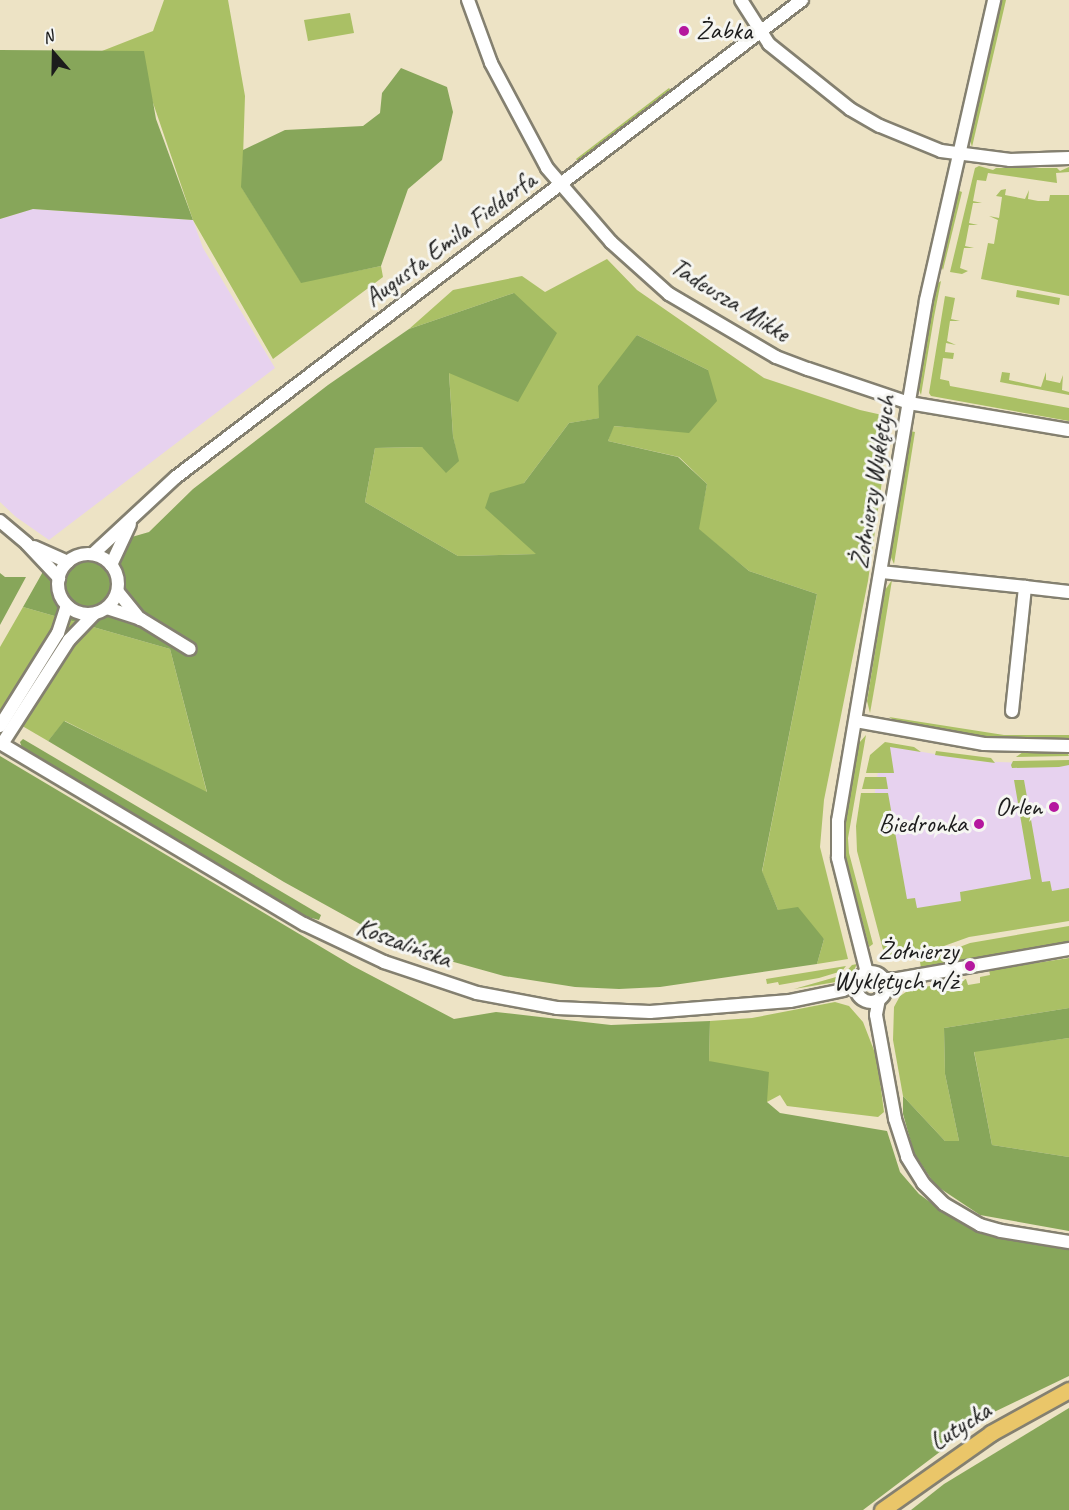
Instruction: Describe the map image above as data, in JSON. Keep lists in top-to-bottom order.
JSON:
{
  "streets": {
    "main road": ["Lutycka"],
    "street": [
      "Augusta Emila Fieldorfa",
      "Tadeusza Mikke",
      "Żołnierzy Wyklętych",
      "Koszalińska"
    ]
  },
  "crossings": [
    ["Augusta Emila Fieldorfa", "Tadeusza Mikke"],
    ["Tadeusza Mikke", "Żołnierzy Wyklętych"]
  ],
  "places": [
    "Żabka",
    "Orlen",
    "Biedronka",
    "Żołnierzy Wyklętych n/ż"
  ],
  "north": "top"
}
